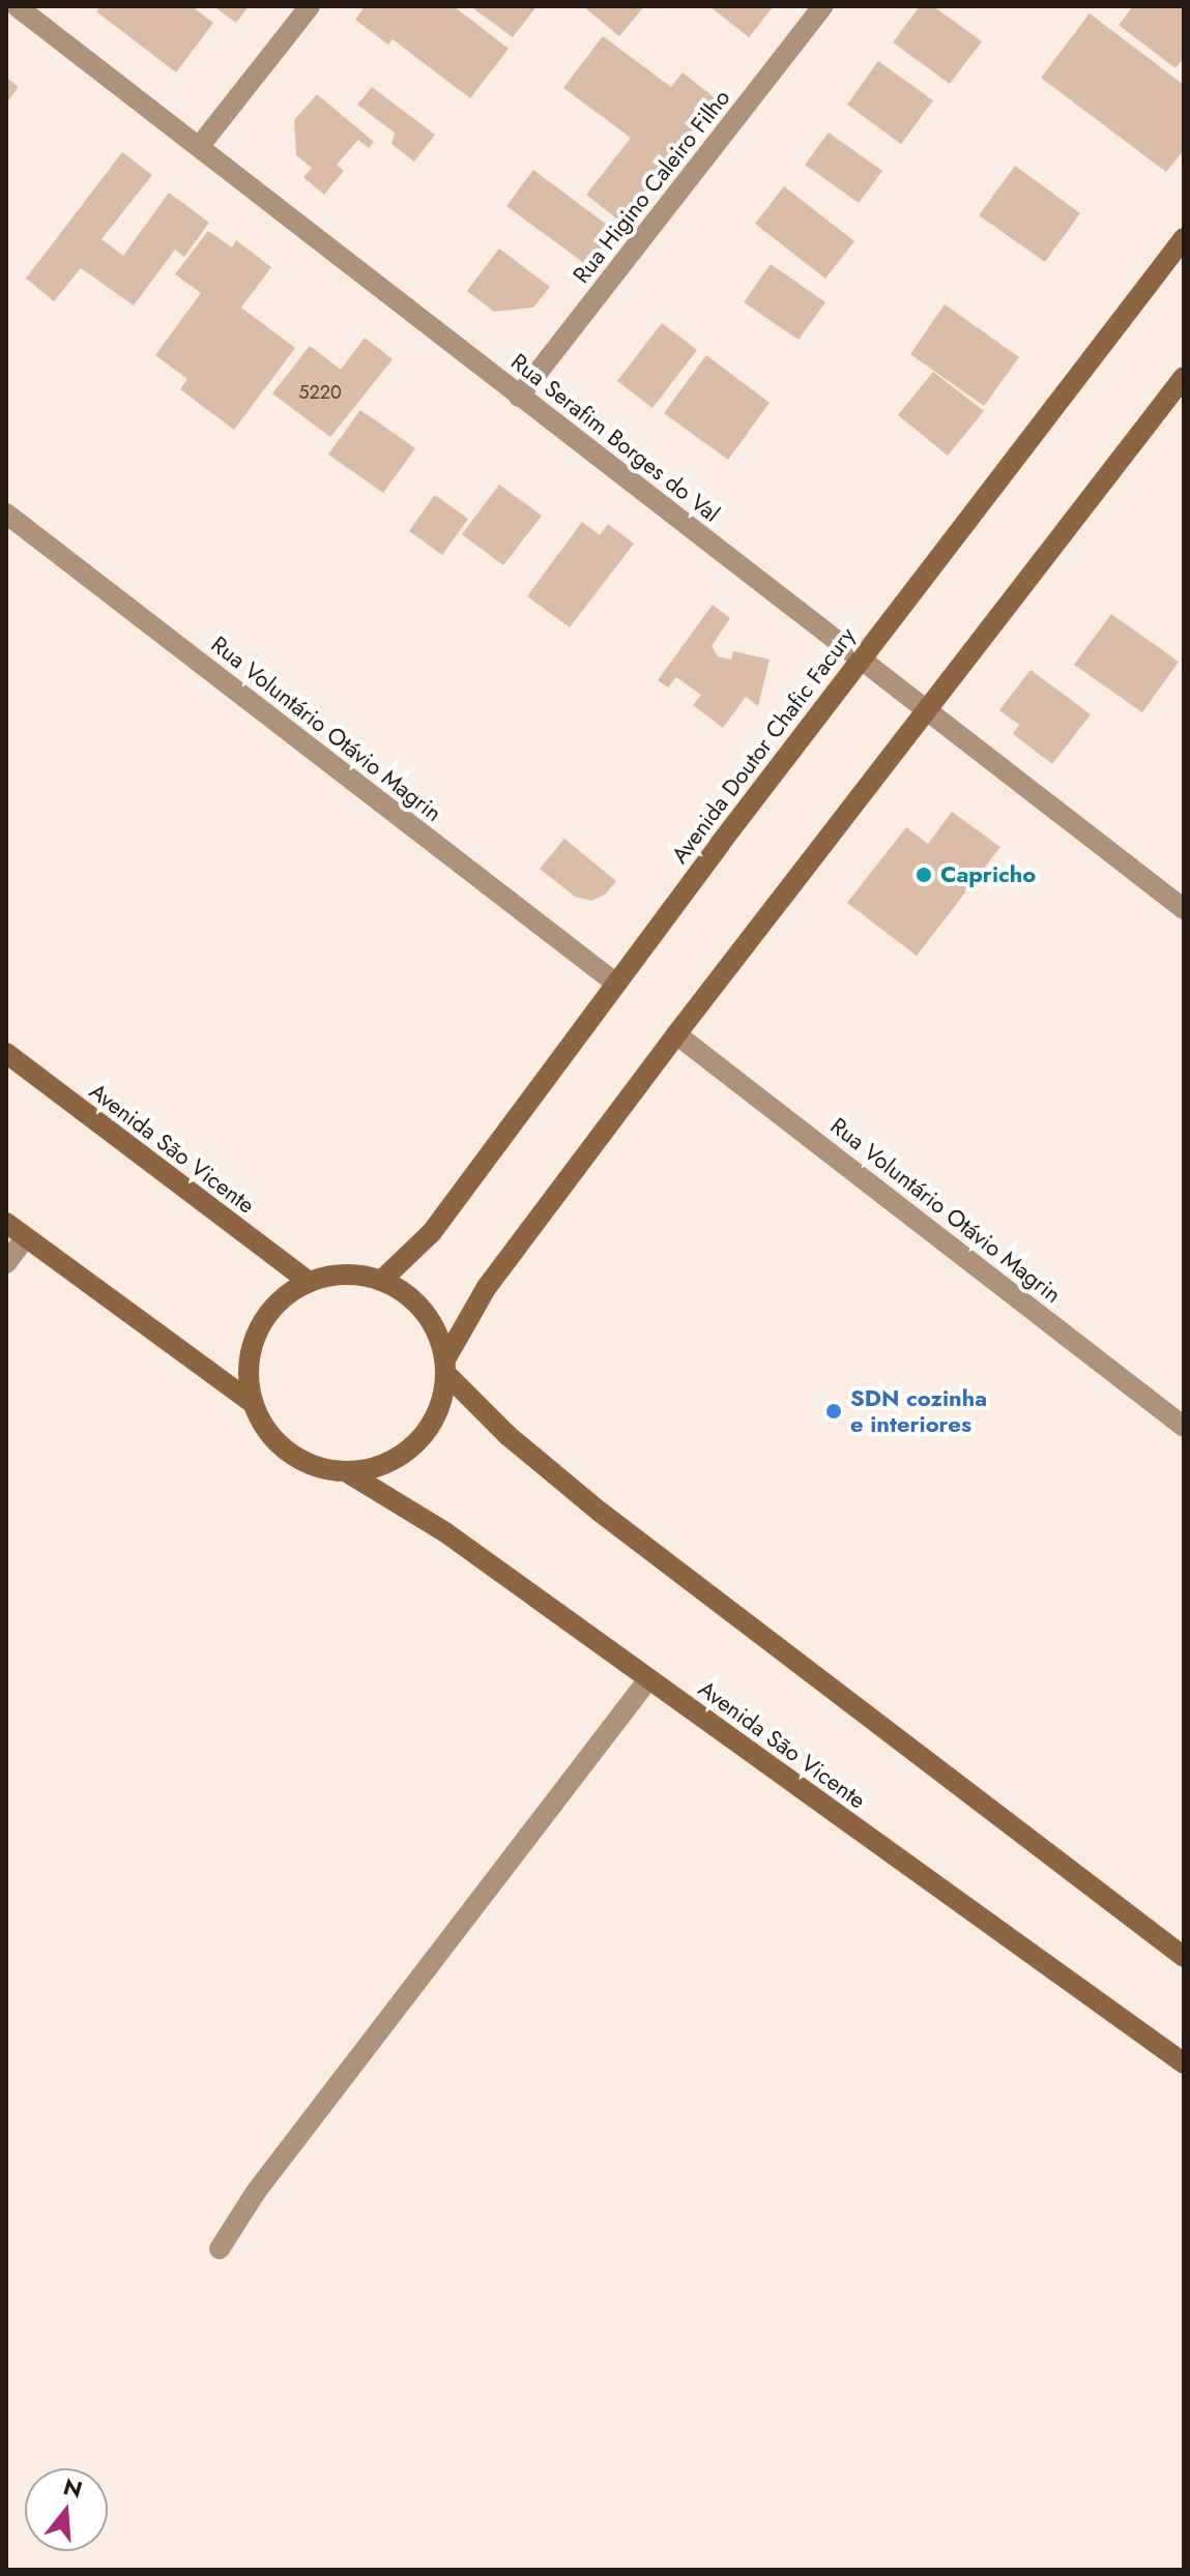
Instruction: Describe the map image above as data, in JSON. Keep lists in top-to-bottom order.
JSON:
{
  "streets": {
    "main road": ["Avenida Doutor Chafic Facury", "Avenida São Vicente"],
    "street": ["Rua Higino Caleiro Filho", "Rua Serafim Borges do Val", "Rua Voluntário Otávio Magrin"]
  },
  "crossings": [
    ["Rua Higino Caleiro Filho", "Rua Serafim Borges do Val"],
    ["Rua Serafim Borges do Val", "Avenida Doutor Chafic Facury"],
    ["Rua Voluntário Otávio Magrin", "Avenida Doutor Chafic Facury"],
    ["Avenida Doutor Chafic Facury", "Avenida São Vicente"]
  ],
  "places": ["Capricho", "SDN cozinha e interiores"],
  "house_numbers": ["5220"],
  "north": "top"
}
